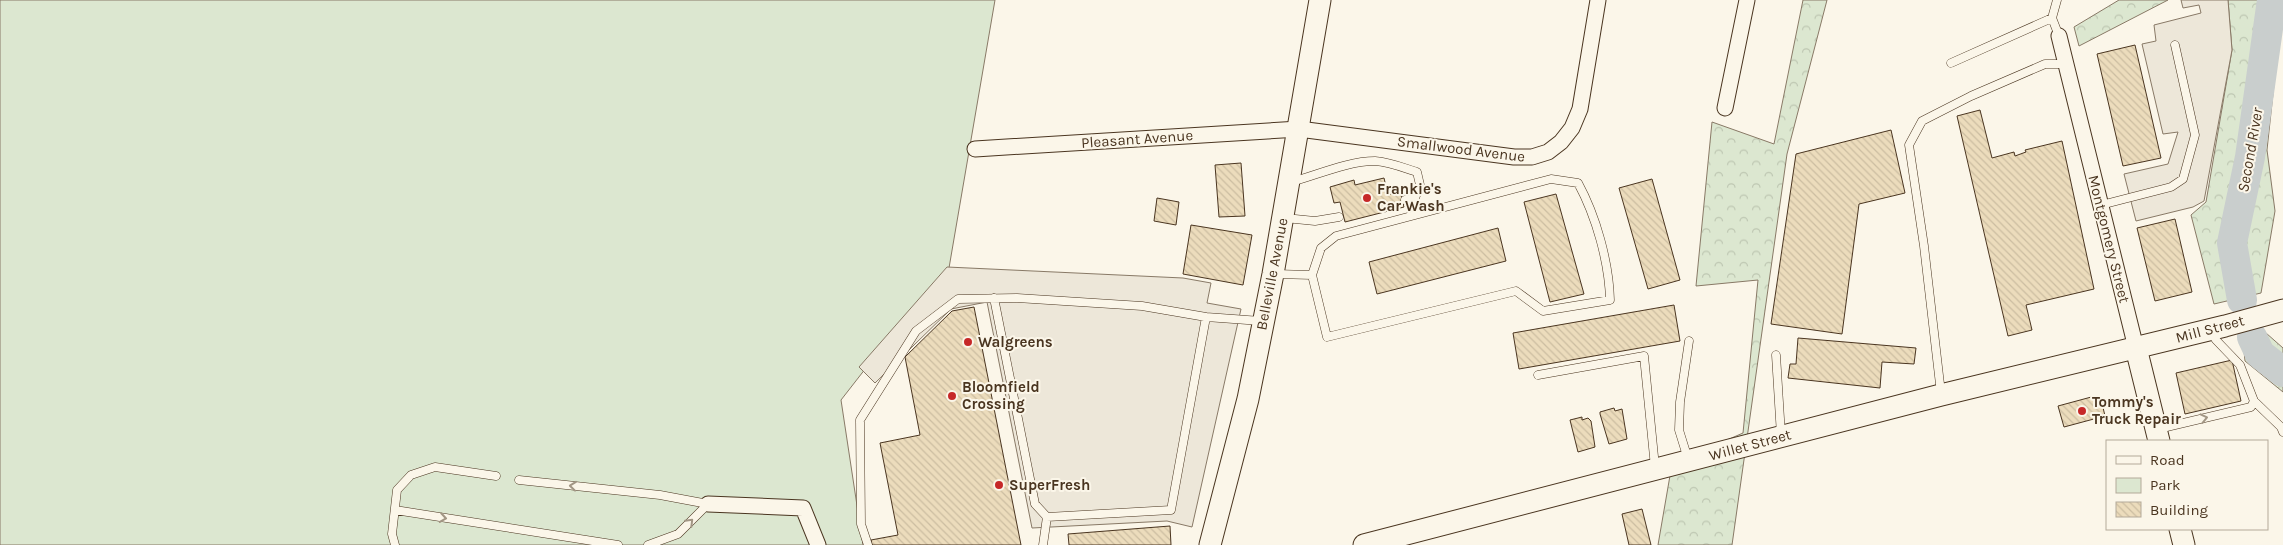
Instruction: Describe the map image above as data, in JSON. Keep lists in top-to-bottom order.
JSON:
{
  "streets": {
    "street": [
      "Pleasant Avenue",
      "Smallwood Avenue",
      "Montgomery Street",
      "Belleville Avenue",
      "Mill Street",
      "Willet Street"
    ]
  },
  "crossings": [
    ["Pleasant Avenue", "Smallwood Avenue"],
    ["Pleasant Avenue", "Belleville Avenue"],
    ["Smallwood Avenue", "Belleville Avenue"],
    ["Montgomery Street", "Mill Street"],
    ["Montgomery Street", "Willet Street"],
    ["Mill Street", "Willet Street"]
  ],
  "water": ["Second River"],
  "places": [
    "Frankie's Car Wash",
    "Walgreens",
    "Bloomfield Crossing",
    "Tommy's Truck Repair",
    "SuperFresh"
  ],
  "legend": ["Road", "Park", "Building"]
}
